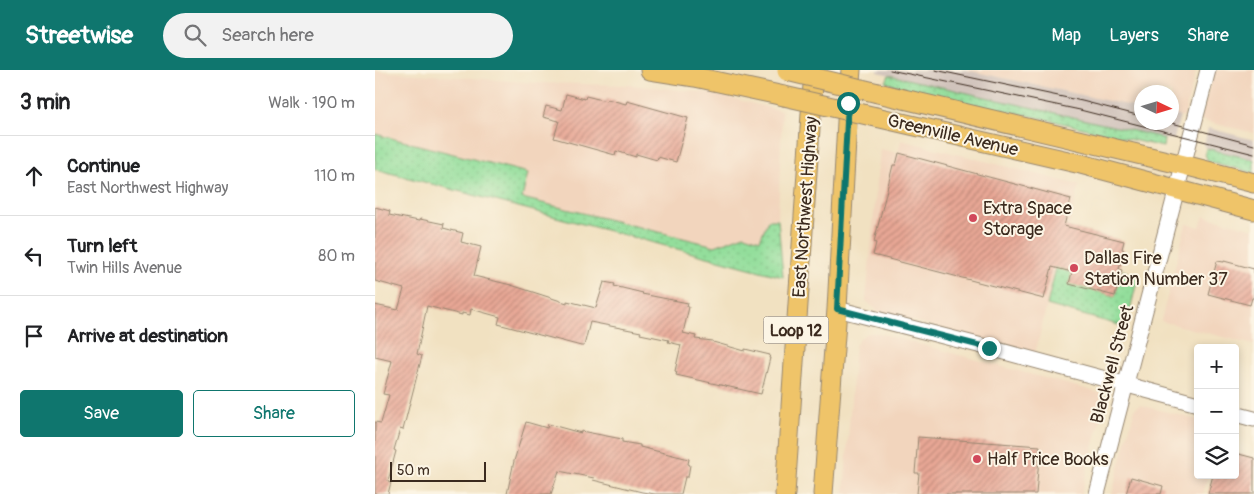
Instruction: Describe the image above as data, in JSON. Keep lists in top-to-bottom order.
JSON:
{
  "streets": {
    "main road": ["Greenville Avenue", "East Northwest Highway", "Loop 12"],
    "street": ["Blackwell Street"]
  },
  "crossings": [
    ["Greenville Avenue", "Blackwell Street"]
  ],
  "places": ["Extra Space Storage", "Dallas Fire Station Number 37", "Half Price Books"],
  "scale_bar": "50 m",
  "north": "right",
  "page": {
    "header": "Streetwise",
    "search": "Search here",
    "nav": ["Map", "Layers", "Share"],
    "heading": ["3 min", "Walk · 190 m"],
    "list": [
      ["Continue", "East Northwest Highway", "110 m"],
      ["Turn left", "Twin Hills Avenue", "80 m"],
      "Arrive at destination"
    ],
    "map_buttons": ["+", "−"],
    "buttons": ["Save", "Share"],
    "scale": "50 m"
  }
}
